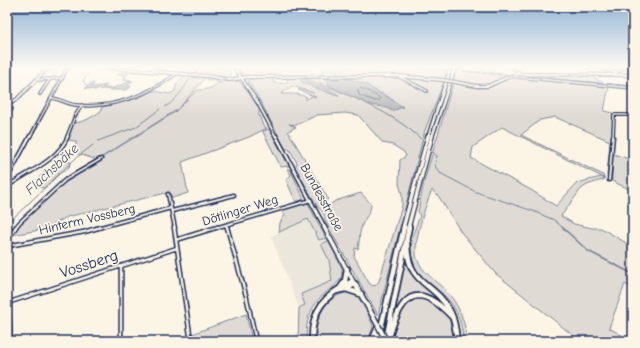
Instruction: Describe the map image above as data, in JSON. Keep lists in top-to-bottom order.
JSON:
{
  "streets": {
    "main road": ["Bundesstraße"],
    "street": ["Dötlinger Weg", "Hinterm Vossberg", "Vossberg"]
  },
  "crossings": [
    ["Bundesstraße", "Dötlinger Weg"]
  ],
  "water": ["Flachsbäke"]
}
